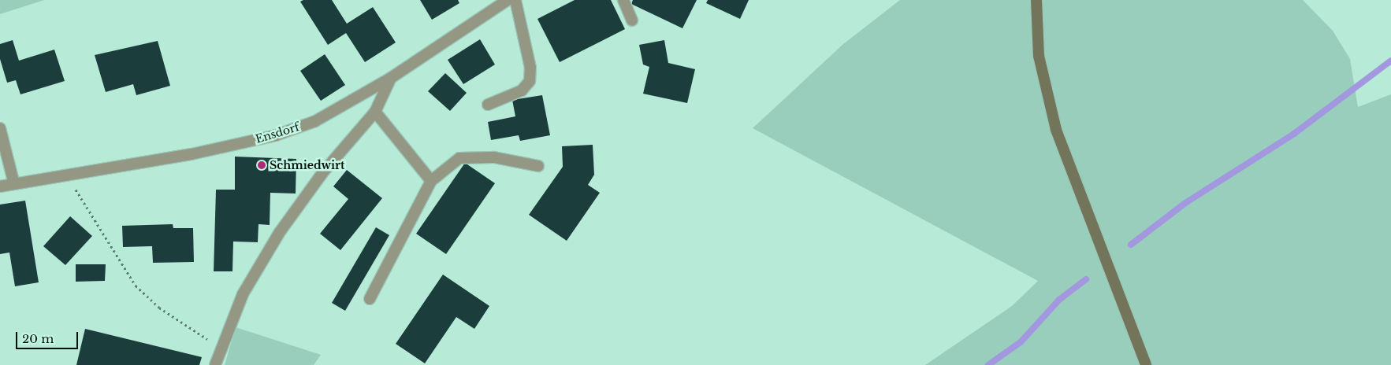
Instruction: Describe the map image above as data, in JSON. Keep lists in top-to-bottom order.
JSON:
{
  "streets": {
    "street": ["Ensdorf"]
  },
  "places": ["Schmiedwirt"],
  "scale_bar": "20 m"
}
